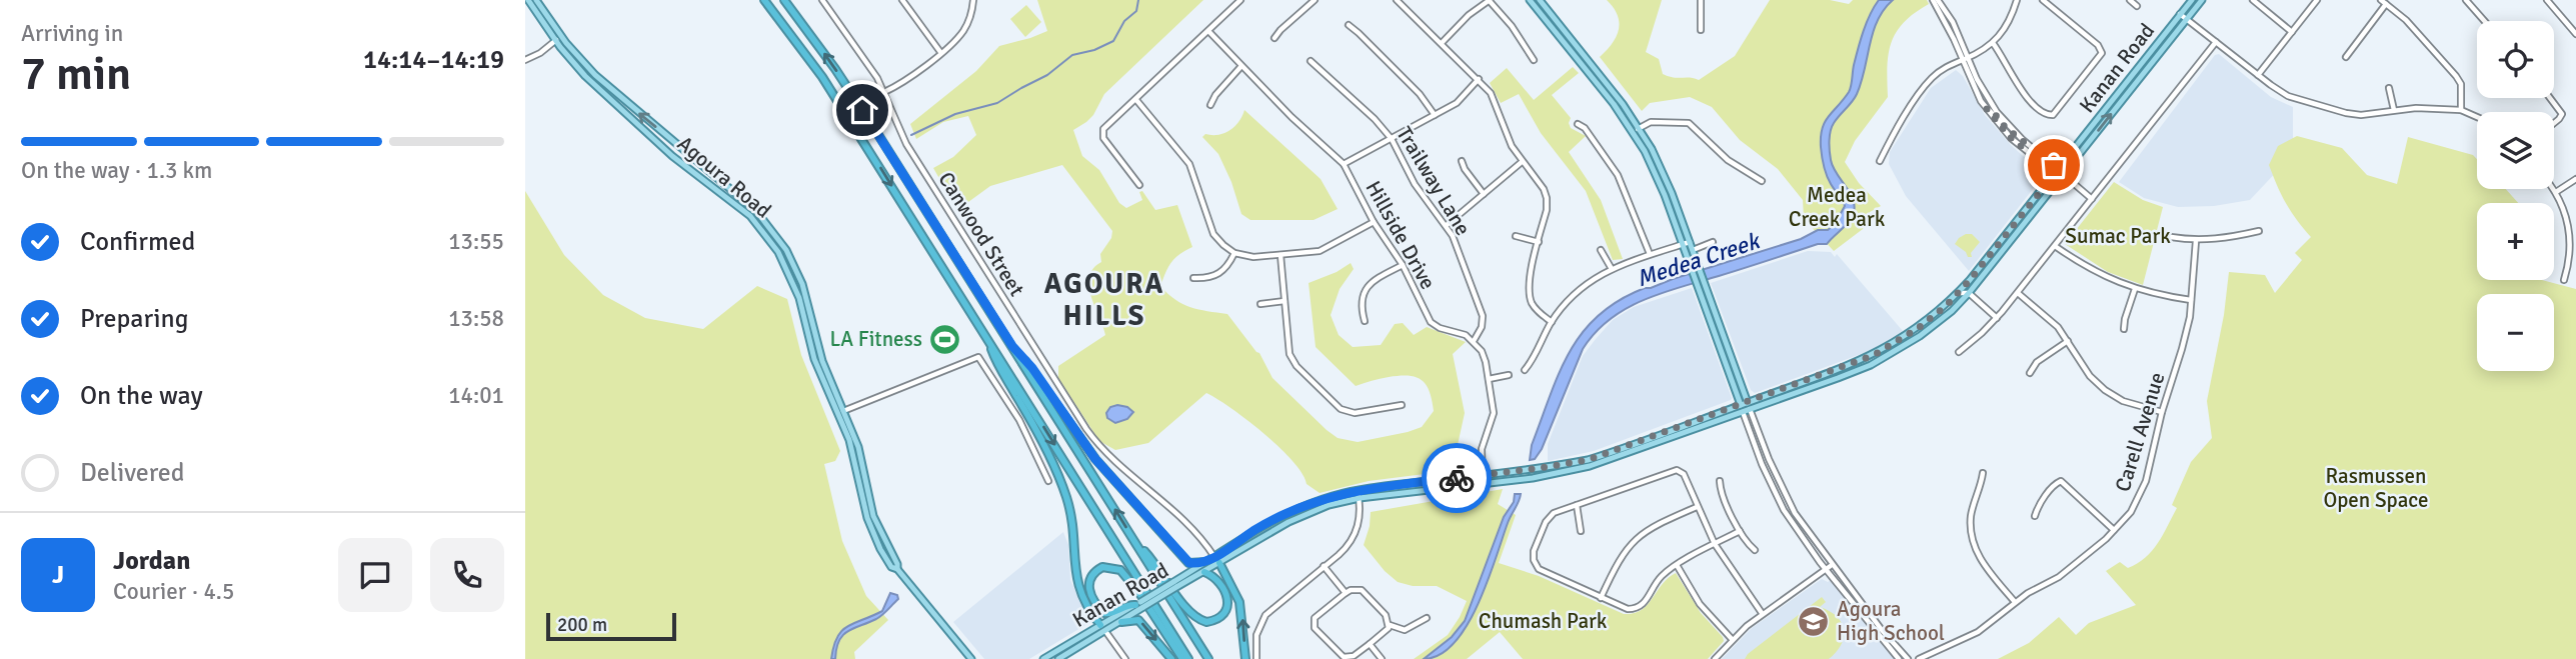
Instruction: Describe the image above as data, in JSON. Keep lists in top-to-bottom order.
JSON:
{
  "streets": {
    "main road": ["Kanan Road", "Agoura Road"],
    "street": [
      "Trailway Lane",
      "Canwood Street",
      "Hillside Drive",
      "Carell Avenue"
    ]
  },
  "crossings": [
    ["Kanan Road", "Canwood Street"],
    ["Trailway Lane", "Hillside Drive"]
  ],
  "districts": ["AGOURA HILLS"],
  "water": ["Medea Creek"],
  "parks": [
    "Medea Creek Park",
    "Sumac Park",
    "Rasmussen Open Space",
    "Chumash Park"
  ],
  "places": {
    "sports": ["LA Fitness"],
    "school or university": ["Agoura High School"]
  },
  "scale_bar": "200 m",
  "page": {
    "heading": ["7 min", "Arriving in", "14:14–14:19"],
    "panel": ["Jordan", "Courier · 4.5"],
    "map_buttons": ["+", "−"],
    "bar": "On the way · 1.3 km",
    "list": [
      ["Confirmed", "13:55"],
      ["Preparing", "13:58"],
      ["On the way", "14:01"],
      "Delivered"
    ],
    "round": "J",
    "scale": "200 m"
  }
}
